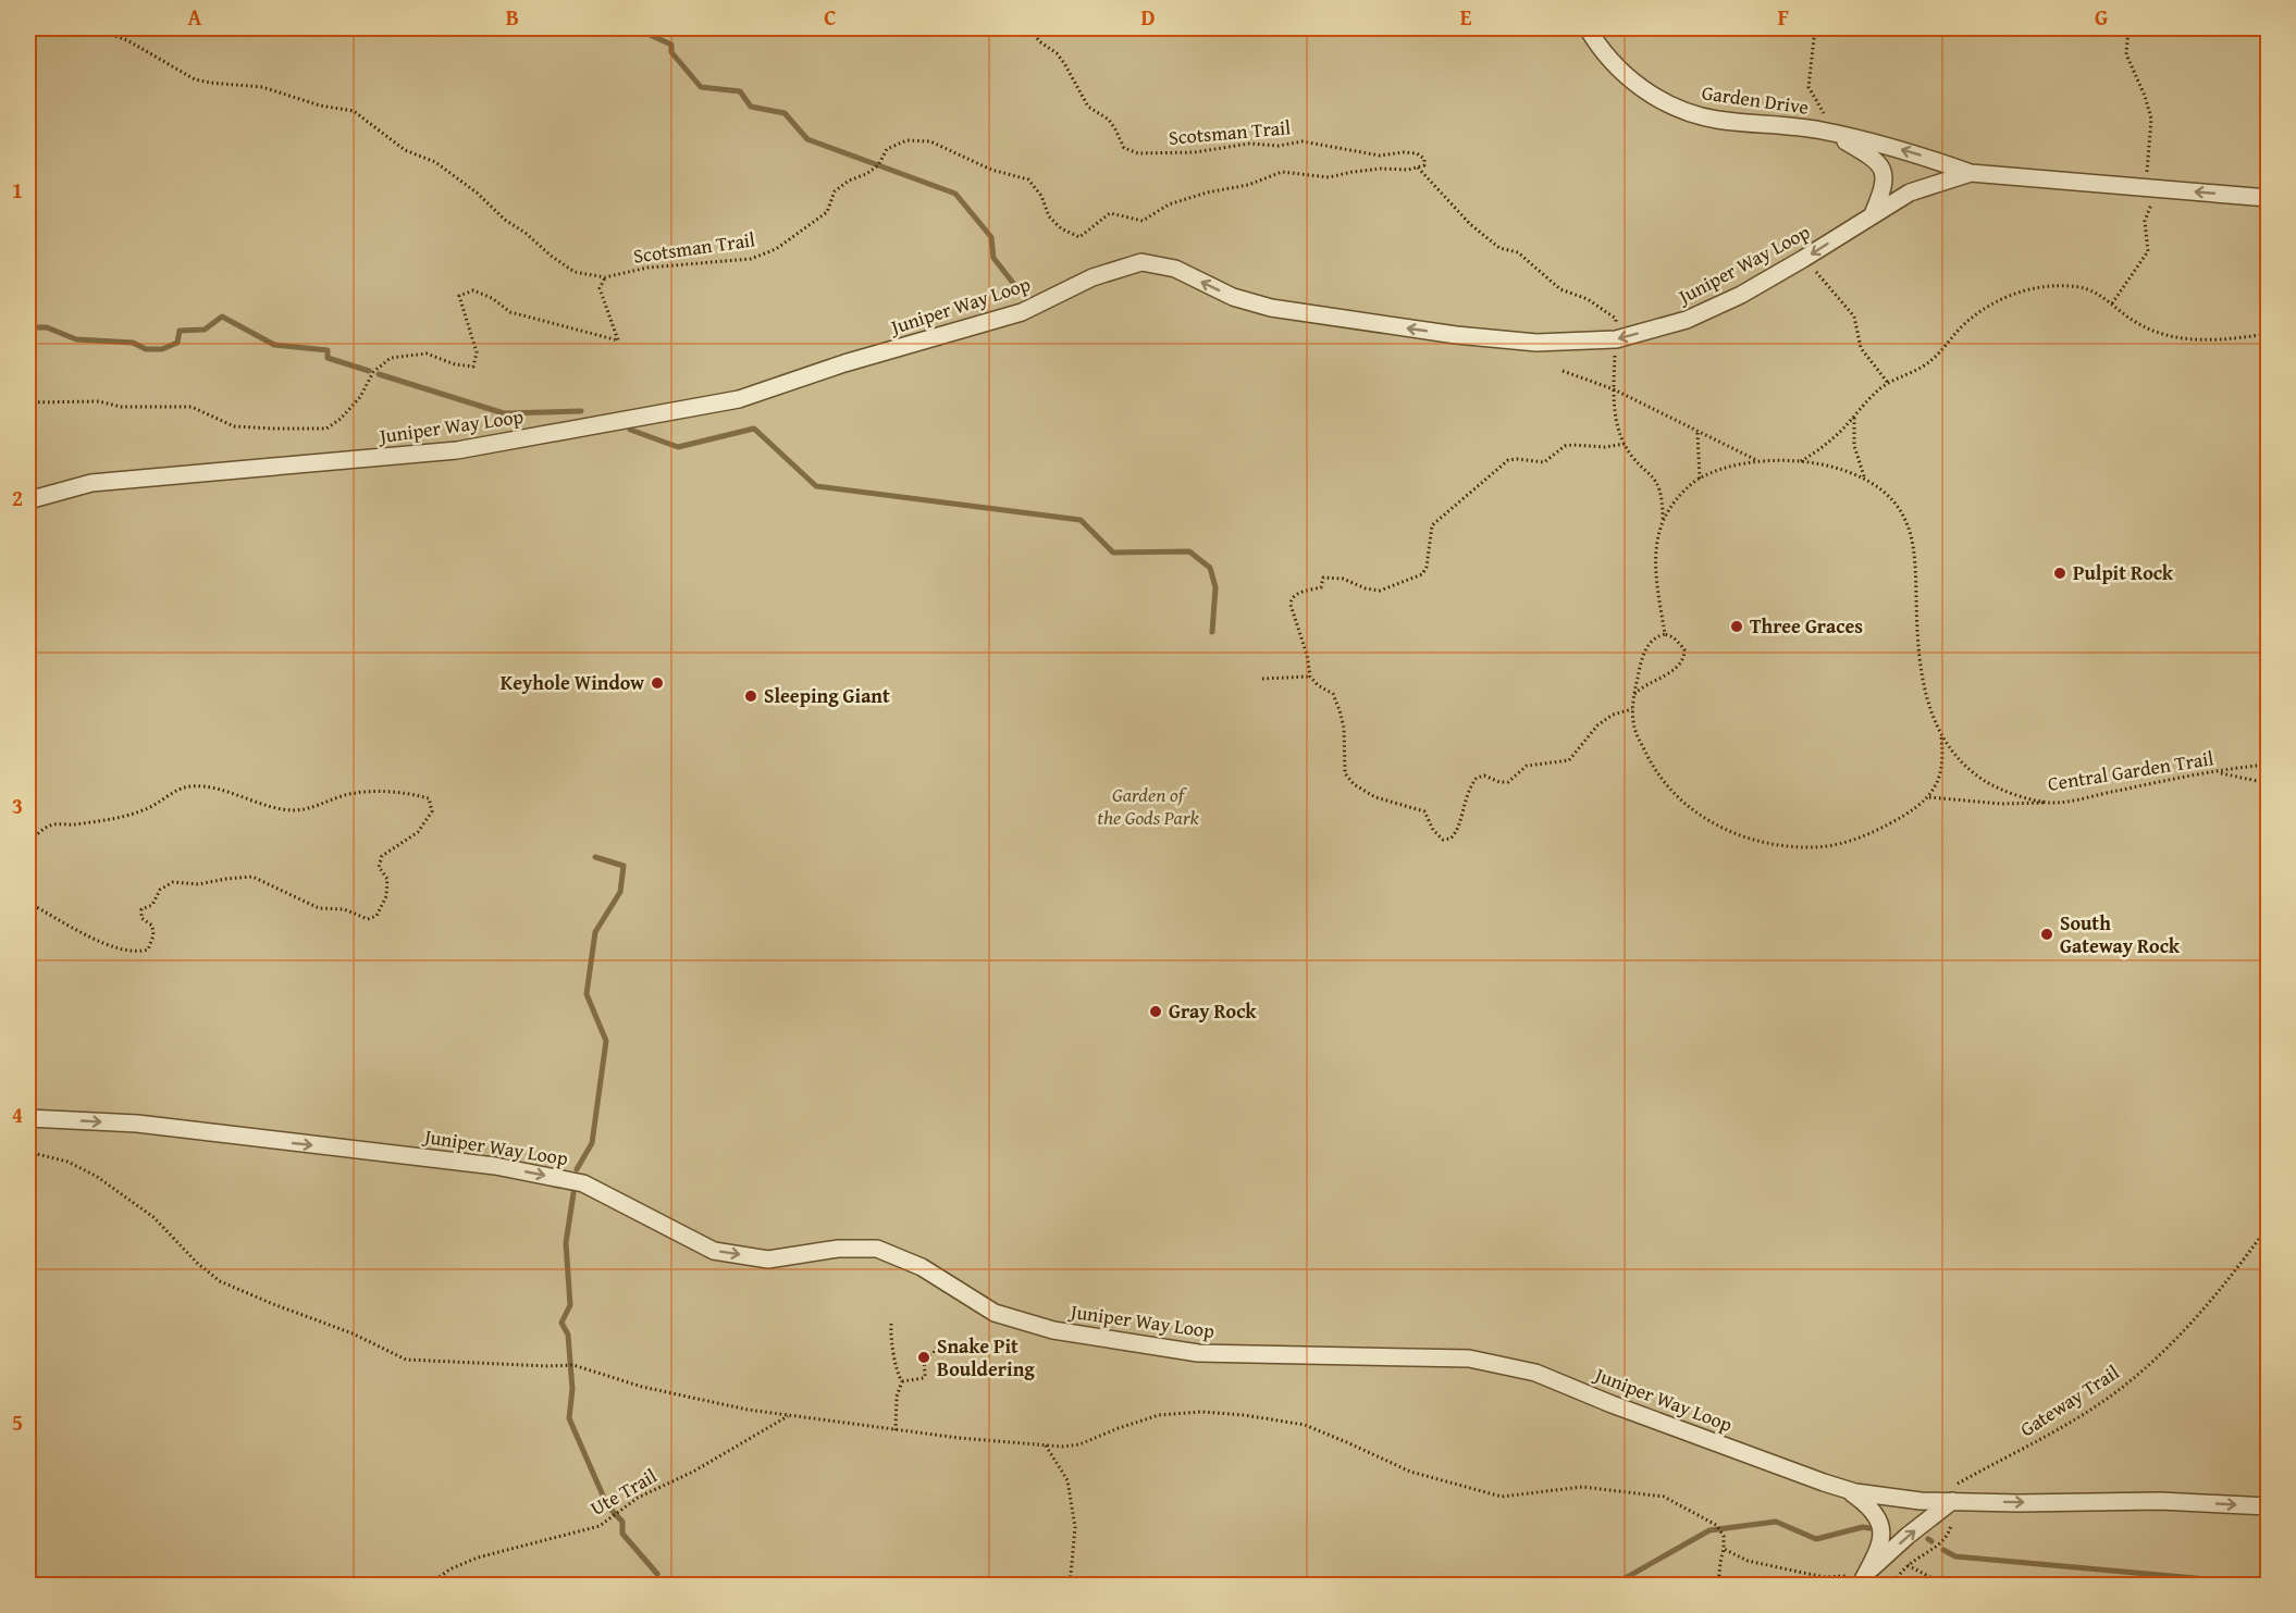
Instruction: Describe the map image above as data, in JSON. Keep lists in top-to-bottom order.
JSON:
{
  "streets": {
    "street": ["Garden Drive", "Juniper Way Loop"],
    "path": [
      "Scotsman Trail",
      "Central Garden Trail",
      "Gateway Trail",
      "Ute Trail"
    ]
  },
  "crossings": [
    ["Garden Drive", "Juniper Way Loop"],
    ["Juniper Way Loop", "Gateway Trail"]
  ],
  "one_way": ["Garden Drive"],
  "parks": ["Garden of the Gods Park"],
  "places": [
    "Pulpit Rock",
    "Three Graces",
    "Keyhole Window",
    "Sleeping Giant",
    "South Gateway Rock",
    "Gray Rock",
    "Snake Pit Bouldering"
  ],
  "grid": {
    "columns": [
      "A",
      "B",
      "C",
      "D",
      "E",
      "F",
      "G"
    ],
    "rows": [
      "1",
      "2",
      "3",
      "4",
      "5"
    ]
  }
}
